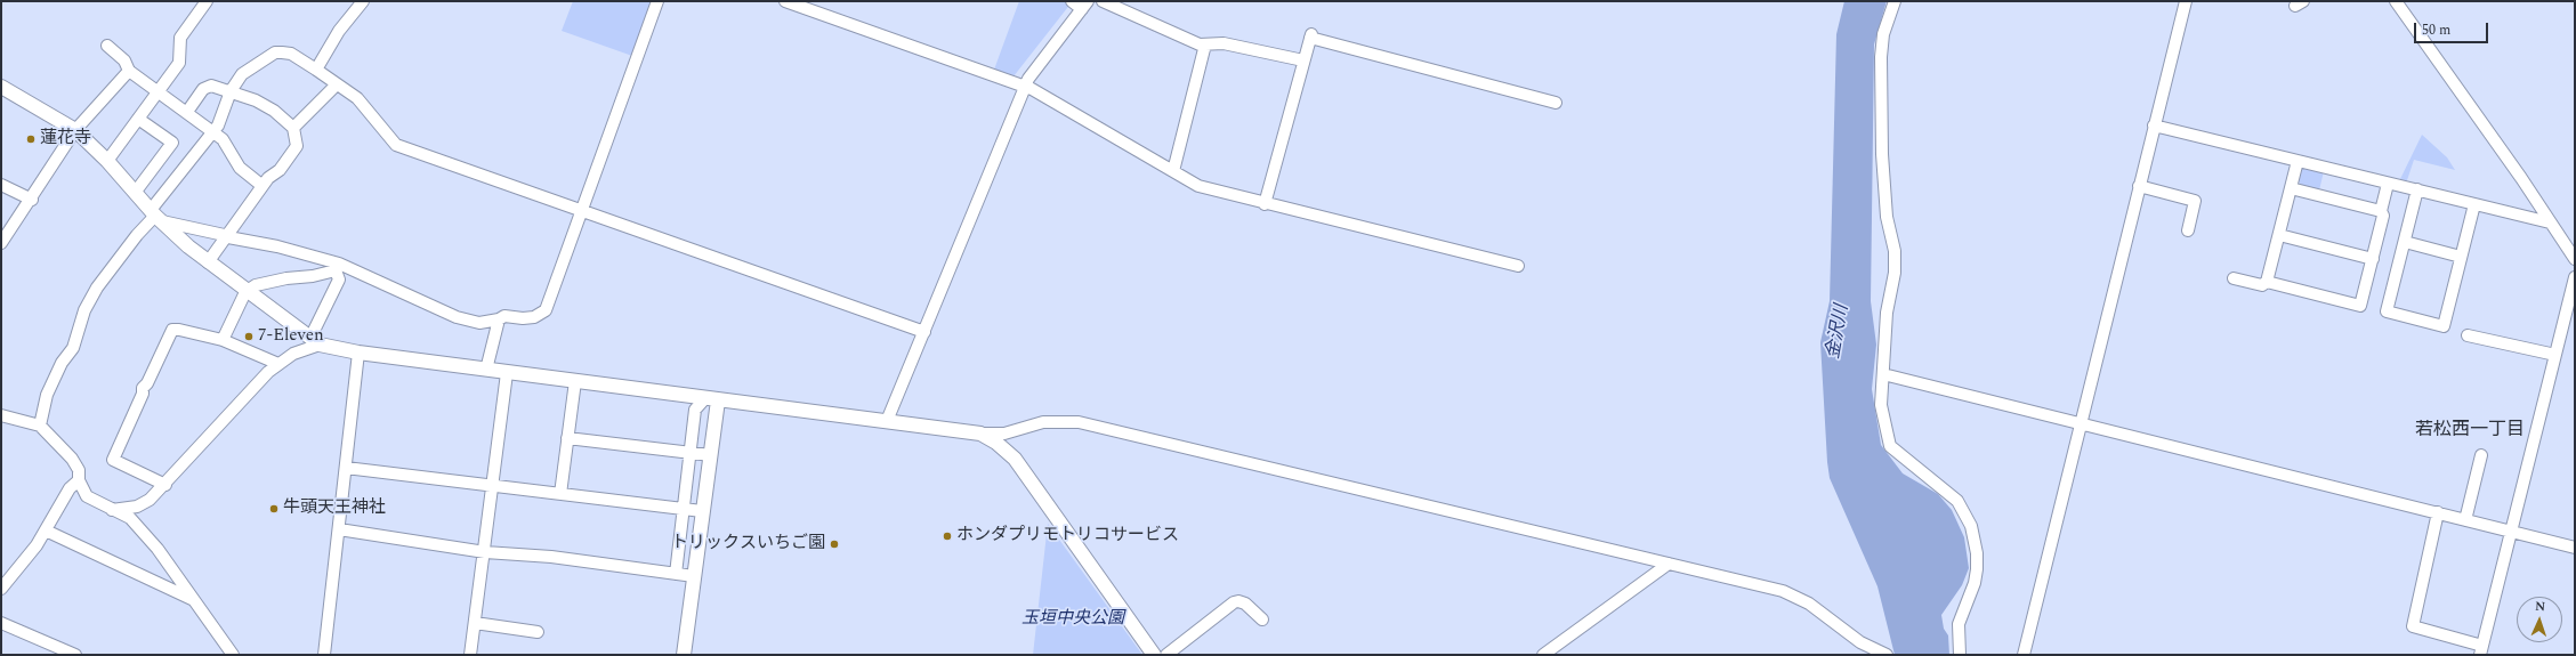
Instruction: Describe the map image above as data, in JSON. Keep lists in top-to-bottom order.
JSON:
{
  "districts": ["若松西一丁目"],
  "water": ["金沢川"],
  "parks": ["玉垣中央公園"],
  "places": [
    "蓮花寺",
    "7-Eleven",
    "牛頭天王神社",
    "ホンダプリモトリコサービス",
    "トリックスいちご園"
  ],
  "scale_bar": "50 m",
  "north": "top"
}
